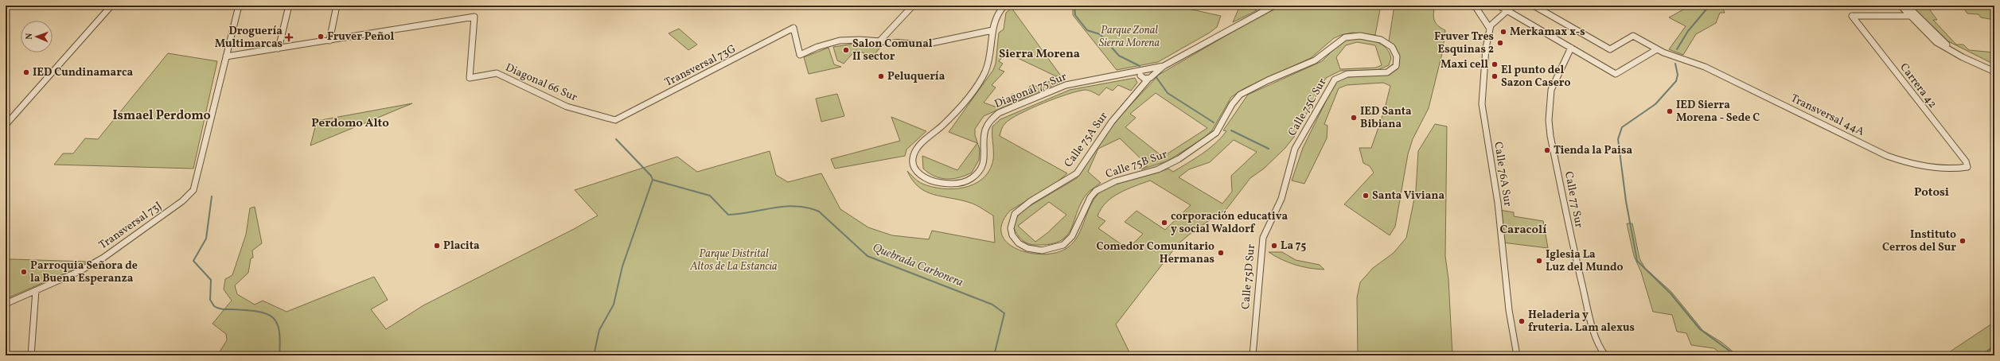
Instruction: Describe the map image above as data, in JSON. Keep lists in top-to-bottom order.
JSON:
{
  "streets": {
    "street": [
      "Transversal 73G",
      "Diagonal 66 Sur",
      "Carrera 42",
      "Diagonal 75 Sur",
      "Calle 75C Sur",
      "Transversal 44A",
      "Calle 75A Sur",
      "Calle 75B Sur",
      "Calle 76A Sur",
      "Calle 77 Sur",
      "Transversal 73J",
      "Calle 75D Sur"
    ]
  },
  "crossings": [
    ["Transversal 73G", "Diagonal 66 Sur"],
    ["Carrera 42", "Transversal 44A"],
    ["Diagonal 75 Sur", "Calle 75A Sur"],
    ["Calle 75C Sur", "Calle 75B Sur"],
    ["Calle 75C Sur", "Calle 75D Sur"],
    ["Calle 75A Sur", "Calle 75B Sur"]
  ],
  "districts": [
    "Sierra Morena",
    "Ismael Perdomo",
    "Perdomo Alto",
    "Potosi",
    "Caracolí"
  ],
  "water": ["Quebrada Carbonera"],
  "parks": ["Parque Zonal Sierra Morena", "Parque Distrital Altos de La Estancia"],
  "places": {
    "other": [
      "Merkamax x-s",
      "Fruver Peñol",
      "Fruver Tres Esquinas 2",
      "Salon Comunal II sector",
      "Maxi cell",
      "IED Cundinamarca",
      "Peluquería",
      "El punto del Sazon Casero",
      "IED Sierra Morena - Sede C",
      "IED Santa Bibiana",
      "Tienda la Paisa",
      "Santa Viviana",
      "corporación educativa y social Waldorf",
      "Instituto Cerros del Sur",
      "Placita",
      "La 75",
      "Comedor Comunitario Hermanas",
      "Iglesia La Luz del Mundo",
      "Parroquia Señora de la Buena Esperanza",
      "Heladeria y fruteria. Lam alexus"
    ],
    "health": ["Droguería Multimarcas"]
  },
  "north": "left"
}
